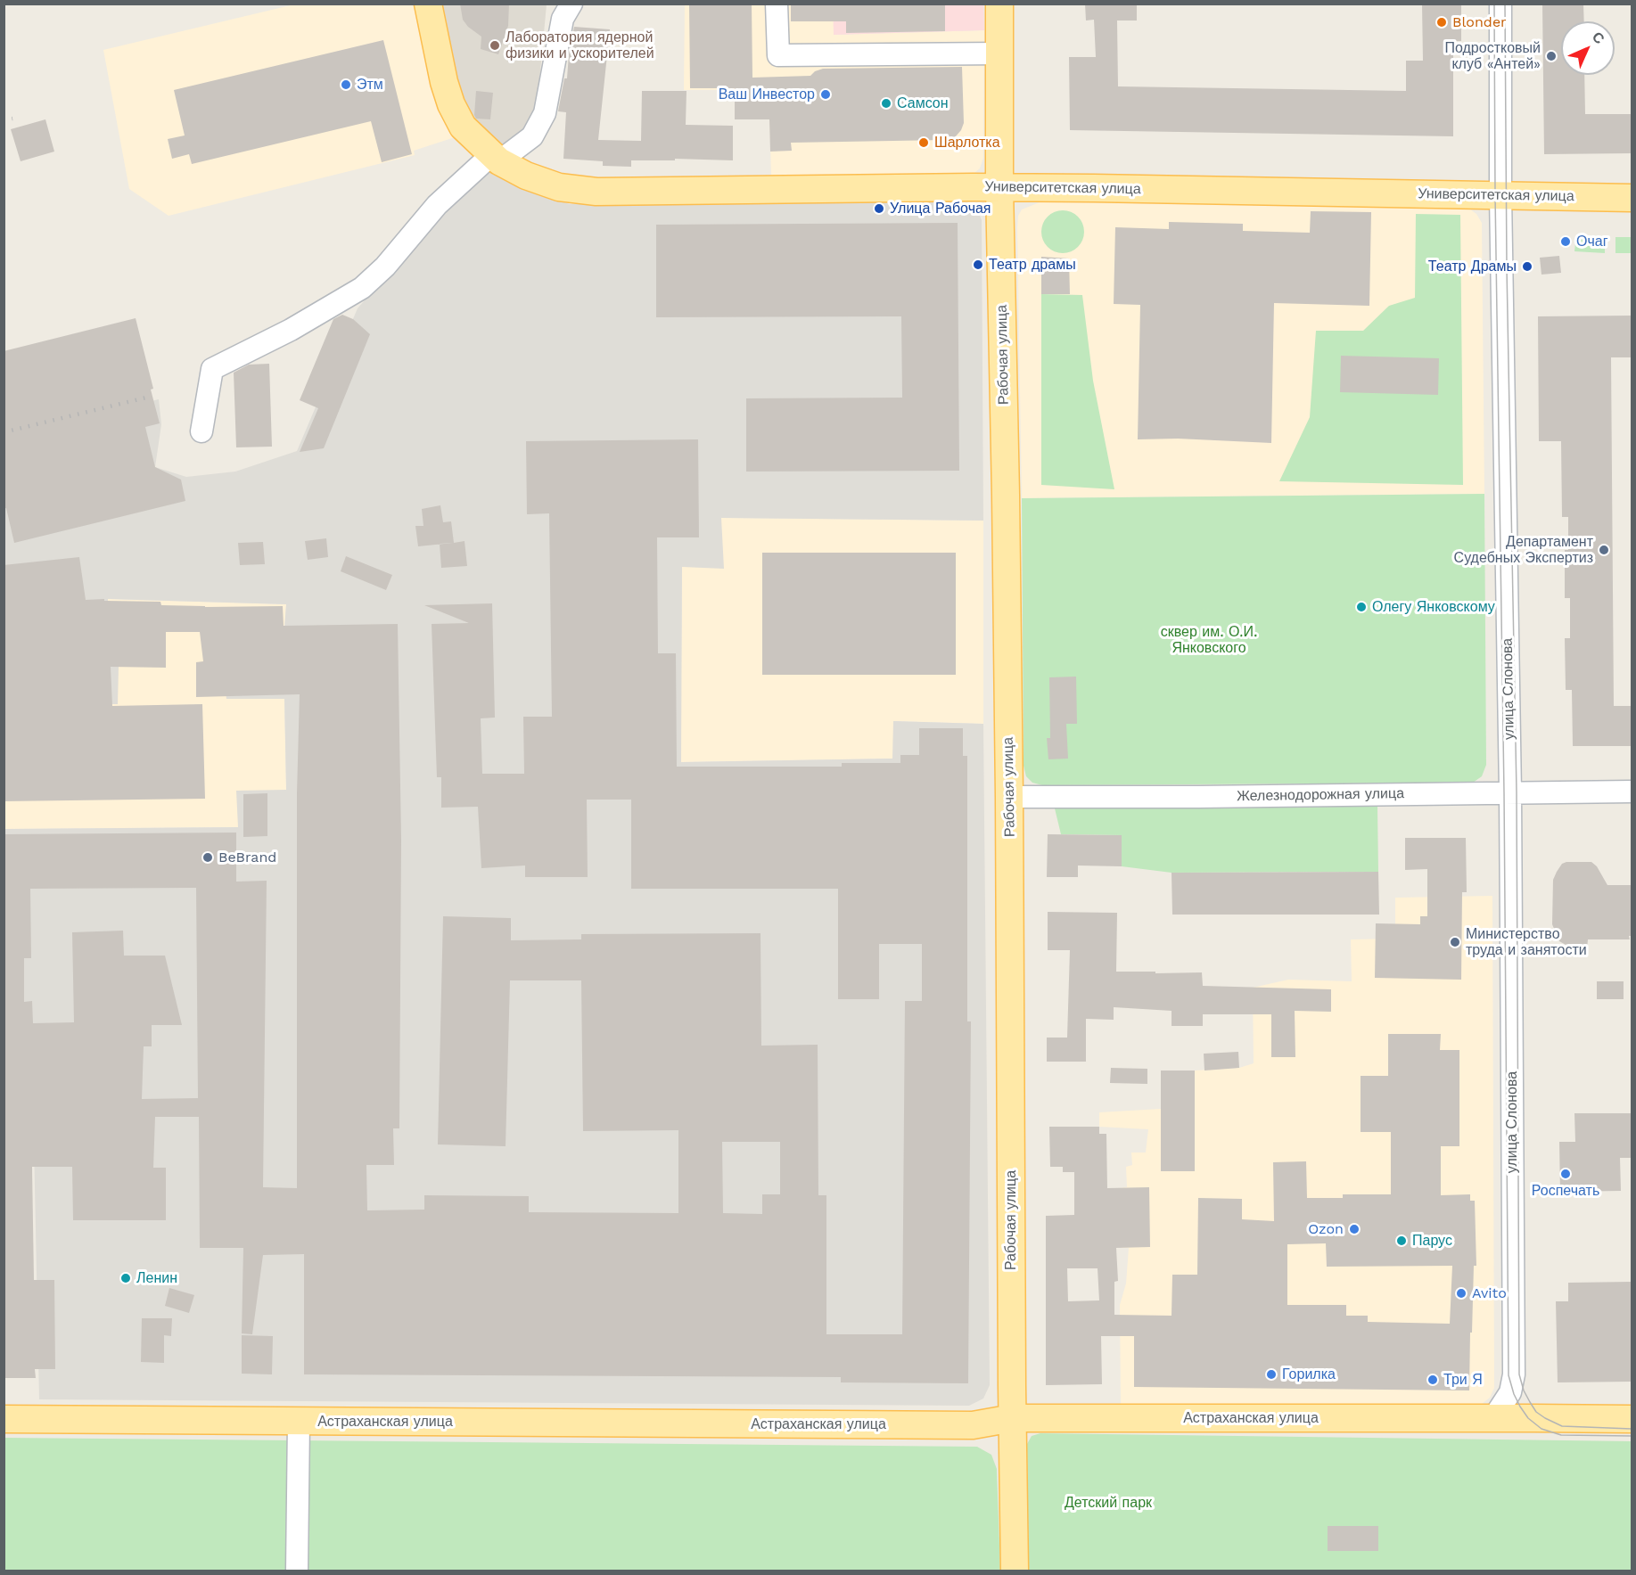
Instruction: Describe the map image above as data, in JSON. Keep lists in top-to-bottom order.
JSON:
{
  "streets": {
    "main road": ["Университетская улица", "Рабочая улица", "Астраханская улица"],
    "street": ["улица Слонова", "Железнодорожная улица"]
  },
  "crossings": [
    ["Университетская улица", "Рабочая улица"],
    ["Университетская улица", "улица Слонова"],
    ["Рабочая улица", "Железнодорожная улица"],
    ["Рабочая улица", "Астраханская улица"],
    ["улица Слонова", "Железнодорожная улица"],
    ["улица Слонова", "Астраханская улица"]
  ],
  "parks": ["сквер им. О.И. Янковского", "Детский парк"],
  "places": [
    "Blonder",
    "Лаборатория ядерной физики и ускорителей",
    "Подростковый клуб «Антей»",
    "Этм",
    "Ваш Инвестор",
    "Самсон",
    "Шарлотка",
    "Улица Рабочая",
    "Очаг",
    "Театр драмы",
    "Театр Драмы",
    "Департамент Судебных Экспертиз",
    "Олегу Янковскому",
    "BeBrand",
    "Министерство труда и занятости",
    "Роспечать",
    "Ozon",
    "Парус",
    "Ленин",
    "Avito",
    "Горилка",
    "Три Я"
  ],
  "north": "top right"
}
